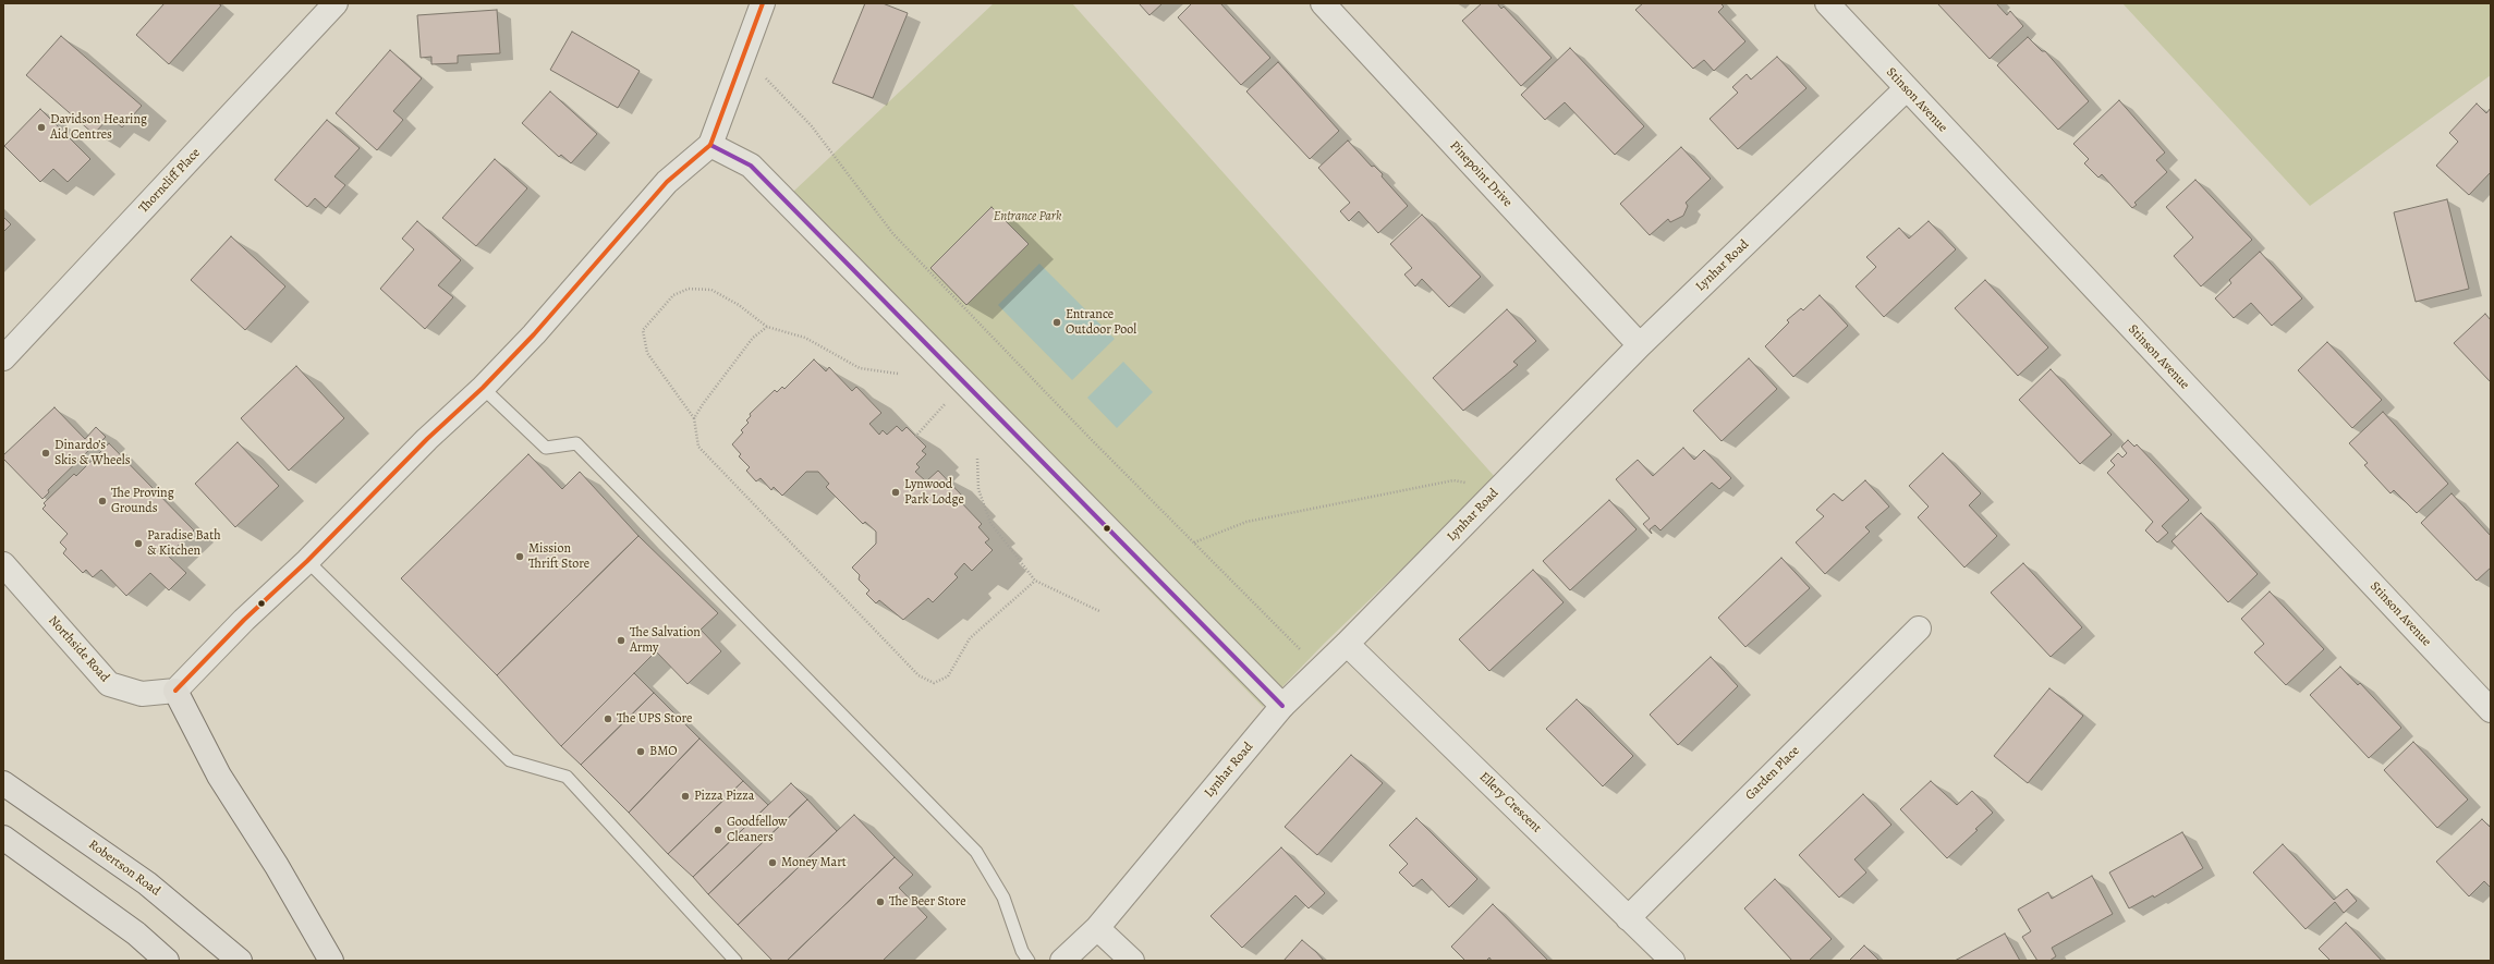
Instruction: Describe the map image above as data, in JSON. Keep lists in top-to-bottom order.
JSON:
{
  "streets": {
    "main road": ["Robertson Road"],
    "street": [
      "Stinson Avenue",
      "Pinepoint Drive",
      "Thorncliff Place",
      "Lynhar Road",
      "Northside Road",
      "Garden Place",
      "Ellery Crescent"
    ]
  },
  "crossings": [
    ["Stinson Avenue", "Lynhar Road"],
    ["Pinepoint Drive", "Lynhar Road"],
    ["Lynhar Road", "Ellery Crescent"],
    ["Garden Place", "Ellery Crescent"]
  ],
  "parks": ["Entrance Park"],
  "places": [
    "Davidson Hearing Aid Centres",
    "Entrance Outdoor Pool",
    "Dinardo’s Skis & Wheels",
    "Lynwood Park Lodge",
    "The Proving Grounds",
    "Paradise Bath & Kitchen",
    "Mission Thrift Store",
    "The Salvation Army",
    "The UPS Store",
    "BMO",
    "Pizza Pizza",
    "Goodfellow Cleaners",
    "Money Mart",
    "The Beer Store"
  ]
}
